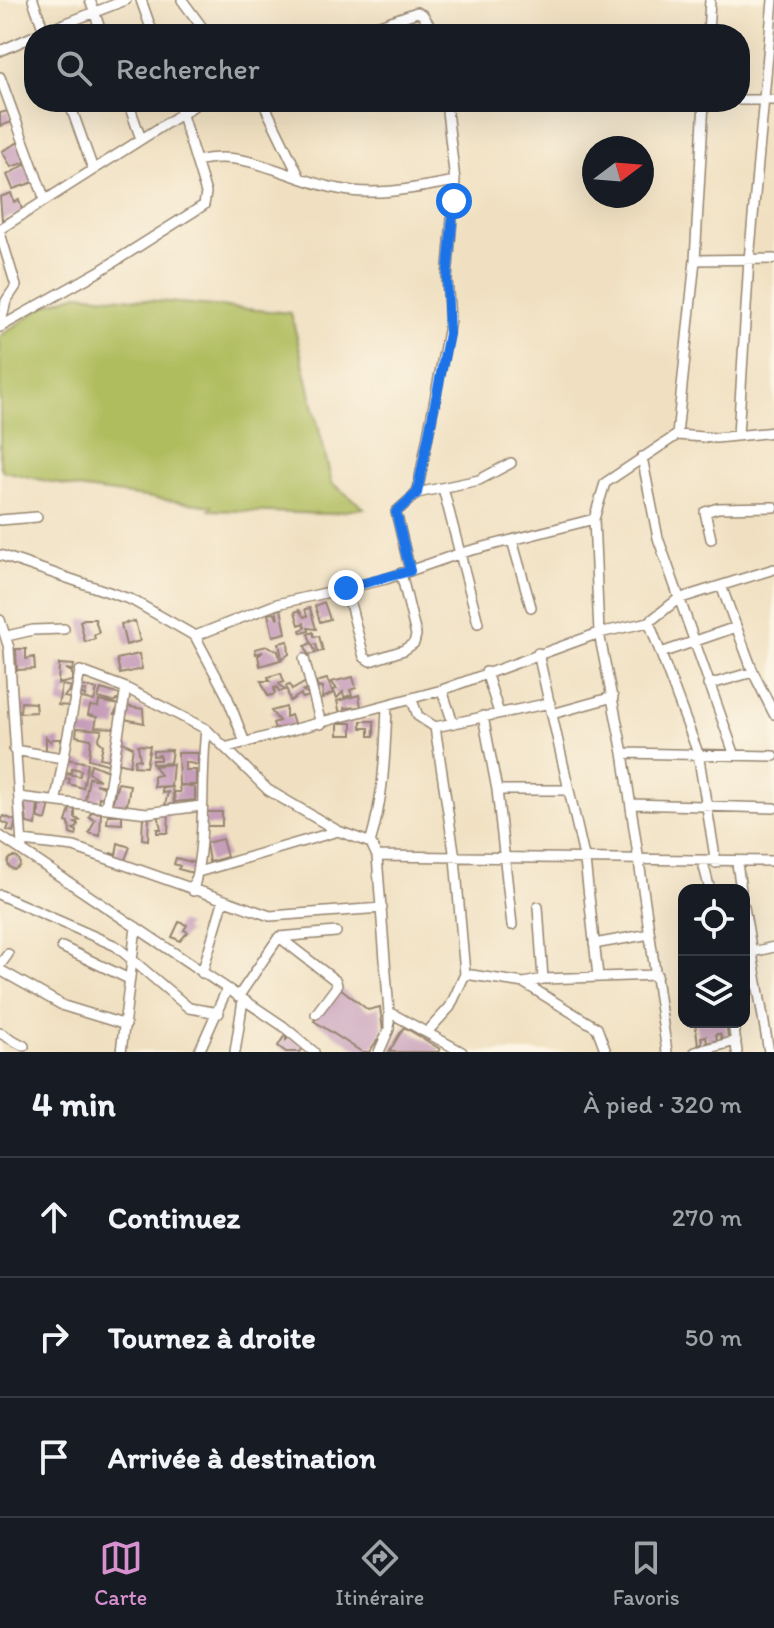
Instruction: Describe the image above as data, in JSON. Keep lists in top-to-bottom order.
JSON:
{
  "north": "right",
  "page": {
    "search": "Rechercher",
    "heading": ["4 min", "À pied · 320 m"],
    "list": [
      ["Continuez", "270 m"],
      ["Tournez à droite", "50 m"],
      "Arrivée à destination"
    ],
    "nav": ["Carte", "Itinéraire", "Favoris"]
  }
}
